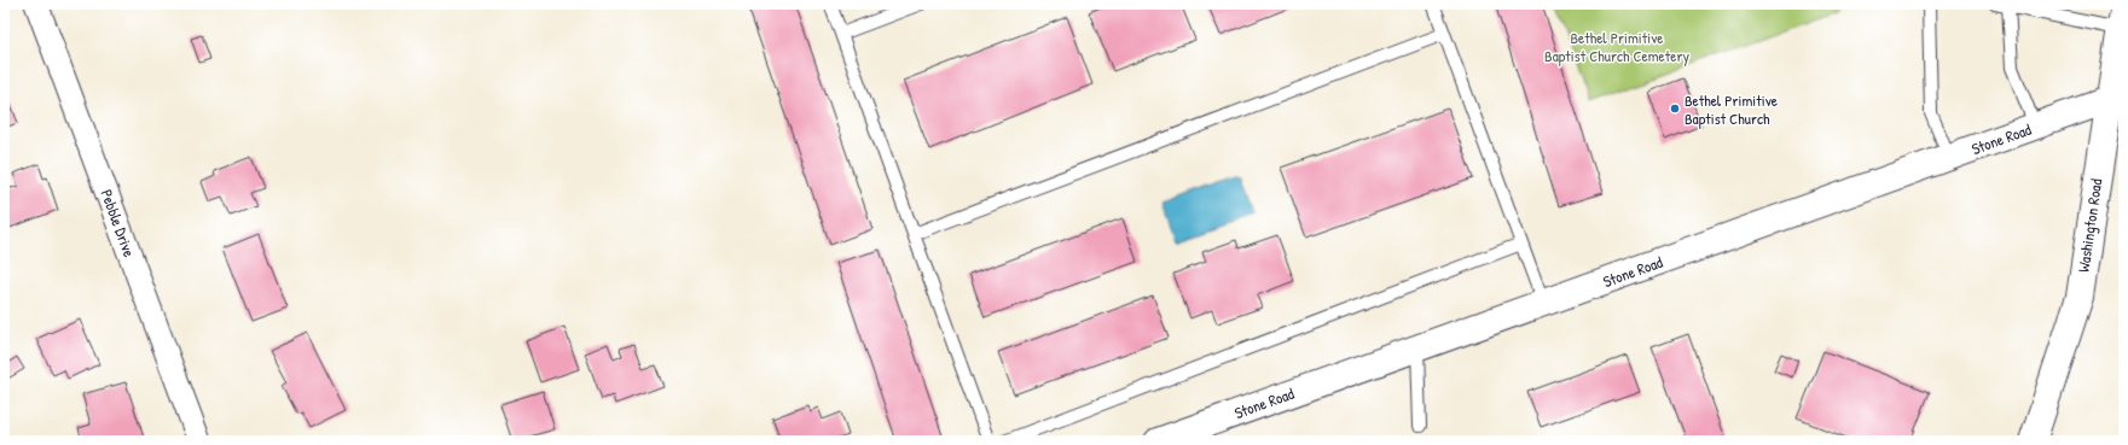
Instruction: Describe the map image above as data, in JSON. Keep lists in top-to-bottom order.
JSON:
{
  "streets": {
    "street": ["Stone Road", "Pebble Drive", "Washington Road"]
  },
  "crossings": [
    ["Stone Road", "Washington Road"]
  ],
  "parks": ["Bethel Primitive Baptist Church Cemetery"],
  "places": ["Bethel Primitive Baptist Church"]
}
